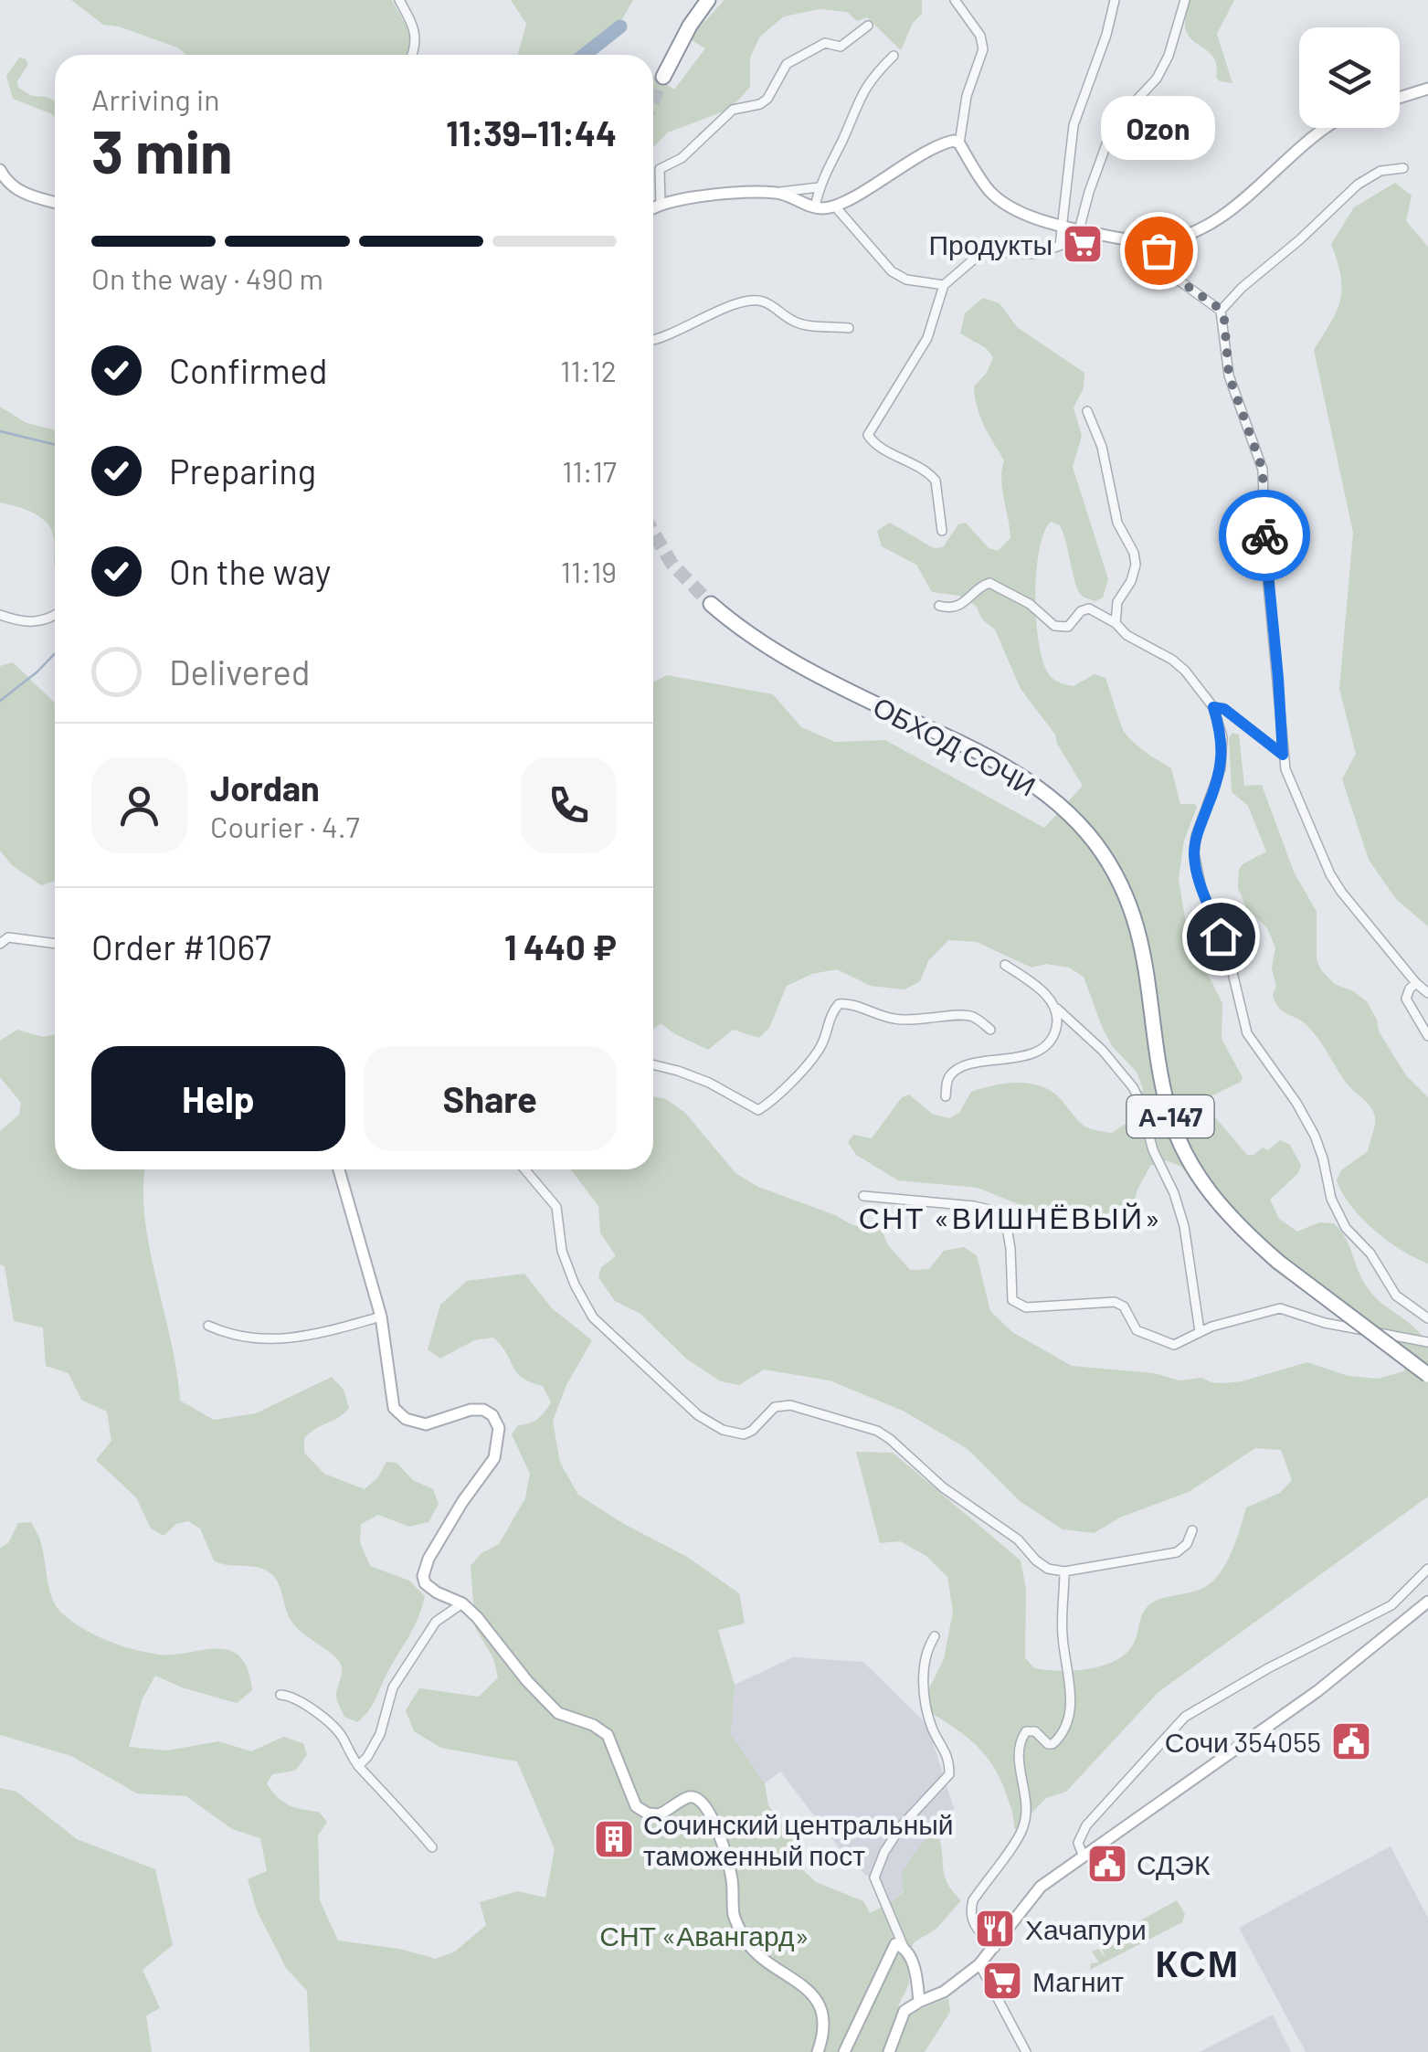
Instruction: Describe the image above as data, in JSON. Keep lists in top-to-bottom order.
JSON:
{
  "streets": {
    "highway": ["ОБХОД СОЧИ", "А-147"]
  },
  "districts": ["СНТ «ВИШНЁВЫЙ»", "КСМ"],
  "parks": ["СНТ «Авангард»"],
  "places": {
    "supermarket": ["Продукты", "Магнит"],
    "other": ["Ozon"],
    "public building": ["Сочи 354055", "СДЭК"],
    "building": ["Сочинский центральный таможенный пост"],
    "restaurant": ["Хачапури"]
  },
  "page": {
    "heading": ["3 min", "Arriving in", "11:39–11:44"],
    "panel": [
      "Jordan",
      "Courier · 4.7",
      "Order #1067",
      "1 440 ₽"
    ],
    "bubble": "Ozon",
    "bar": "On the way · 490 m",
    "list": [
      ["Confirmed", "11:12"],
      ["Preparing", "11:17"],
      ["On the way", "11:19"],
      "Delivered"
    ],
    "buttons": ["Help", "Share"]
  }
}
